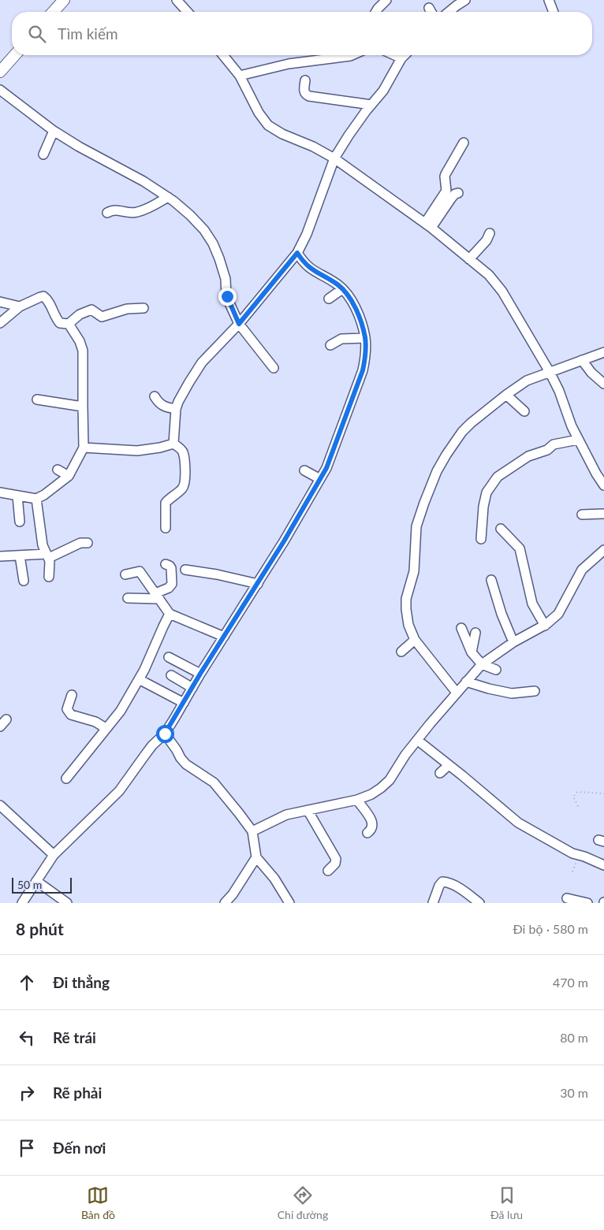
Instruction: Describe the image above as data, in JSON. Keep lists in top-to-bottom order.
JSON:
{
  "scale_bar": "50 m",
  "page": {
    "search": "Tìm kiếm",
    "scale": "50 m",
    "heading": ["8 phút", "Đi bộ · 580 m"],
    "list": [
      ["Đi thẳng", "470 m"],
      ["Rẽ trái", "80 m"],
      ["Rẽ phải", "30 m"],
      "Đến nơi"
    ],
    "nav": ["Bản đồ", "Chỉ đường", "Đã lưu"]
  }
}
